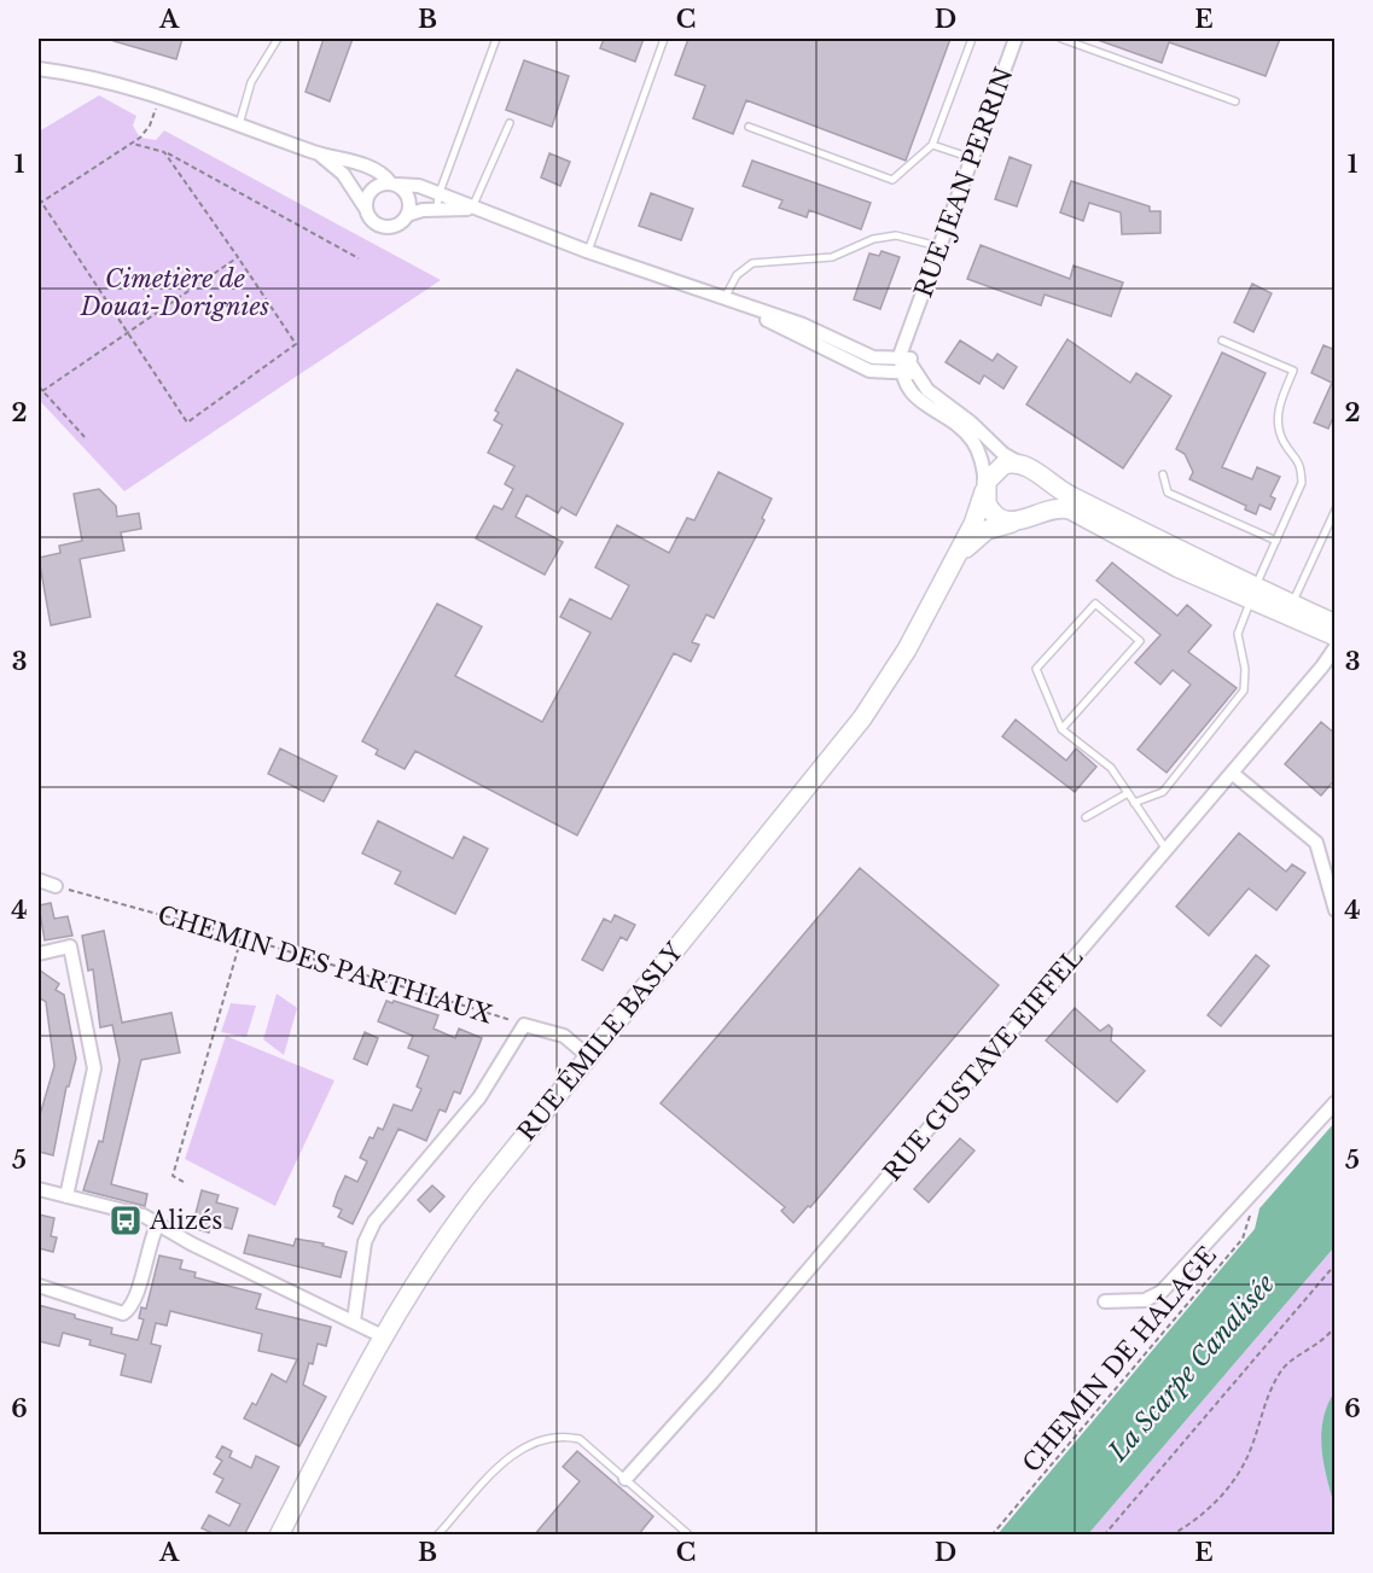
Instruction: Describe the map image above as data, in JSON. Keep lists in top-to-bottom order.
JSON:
{
  "streets": {
    "street": [
      "RUE JEAN PERRIN",
      "CHEMIN DES PARTHIAUX",
      "RUE ÉMILE BASLY",
      "RUE GUSTAVE EIFFEL"
    ],
    "path": ["CHEMIN DE HALAGE"]
  },
  "crossings": [
    ["CHEMIN DES PARTHIAUX", "RUE ÉMILE BASLY"]
  ],
  "water": ["La Scarpe Canalisée"],
  "parks": ["Cimetière de Douai-Dorignies"],
  "places": {
    "bus stop": ["Alizés"]
  },
  "grid": {
    "columns": [
      "A",
      "B",
      "C",
      "D",
      "E"
    ],
    "rows": [
      "1",
      "2",
      "3",
      "4",
      "5",
      "6"
    ]
  }
}
